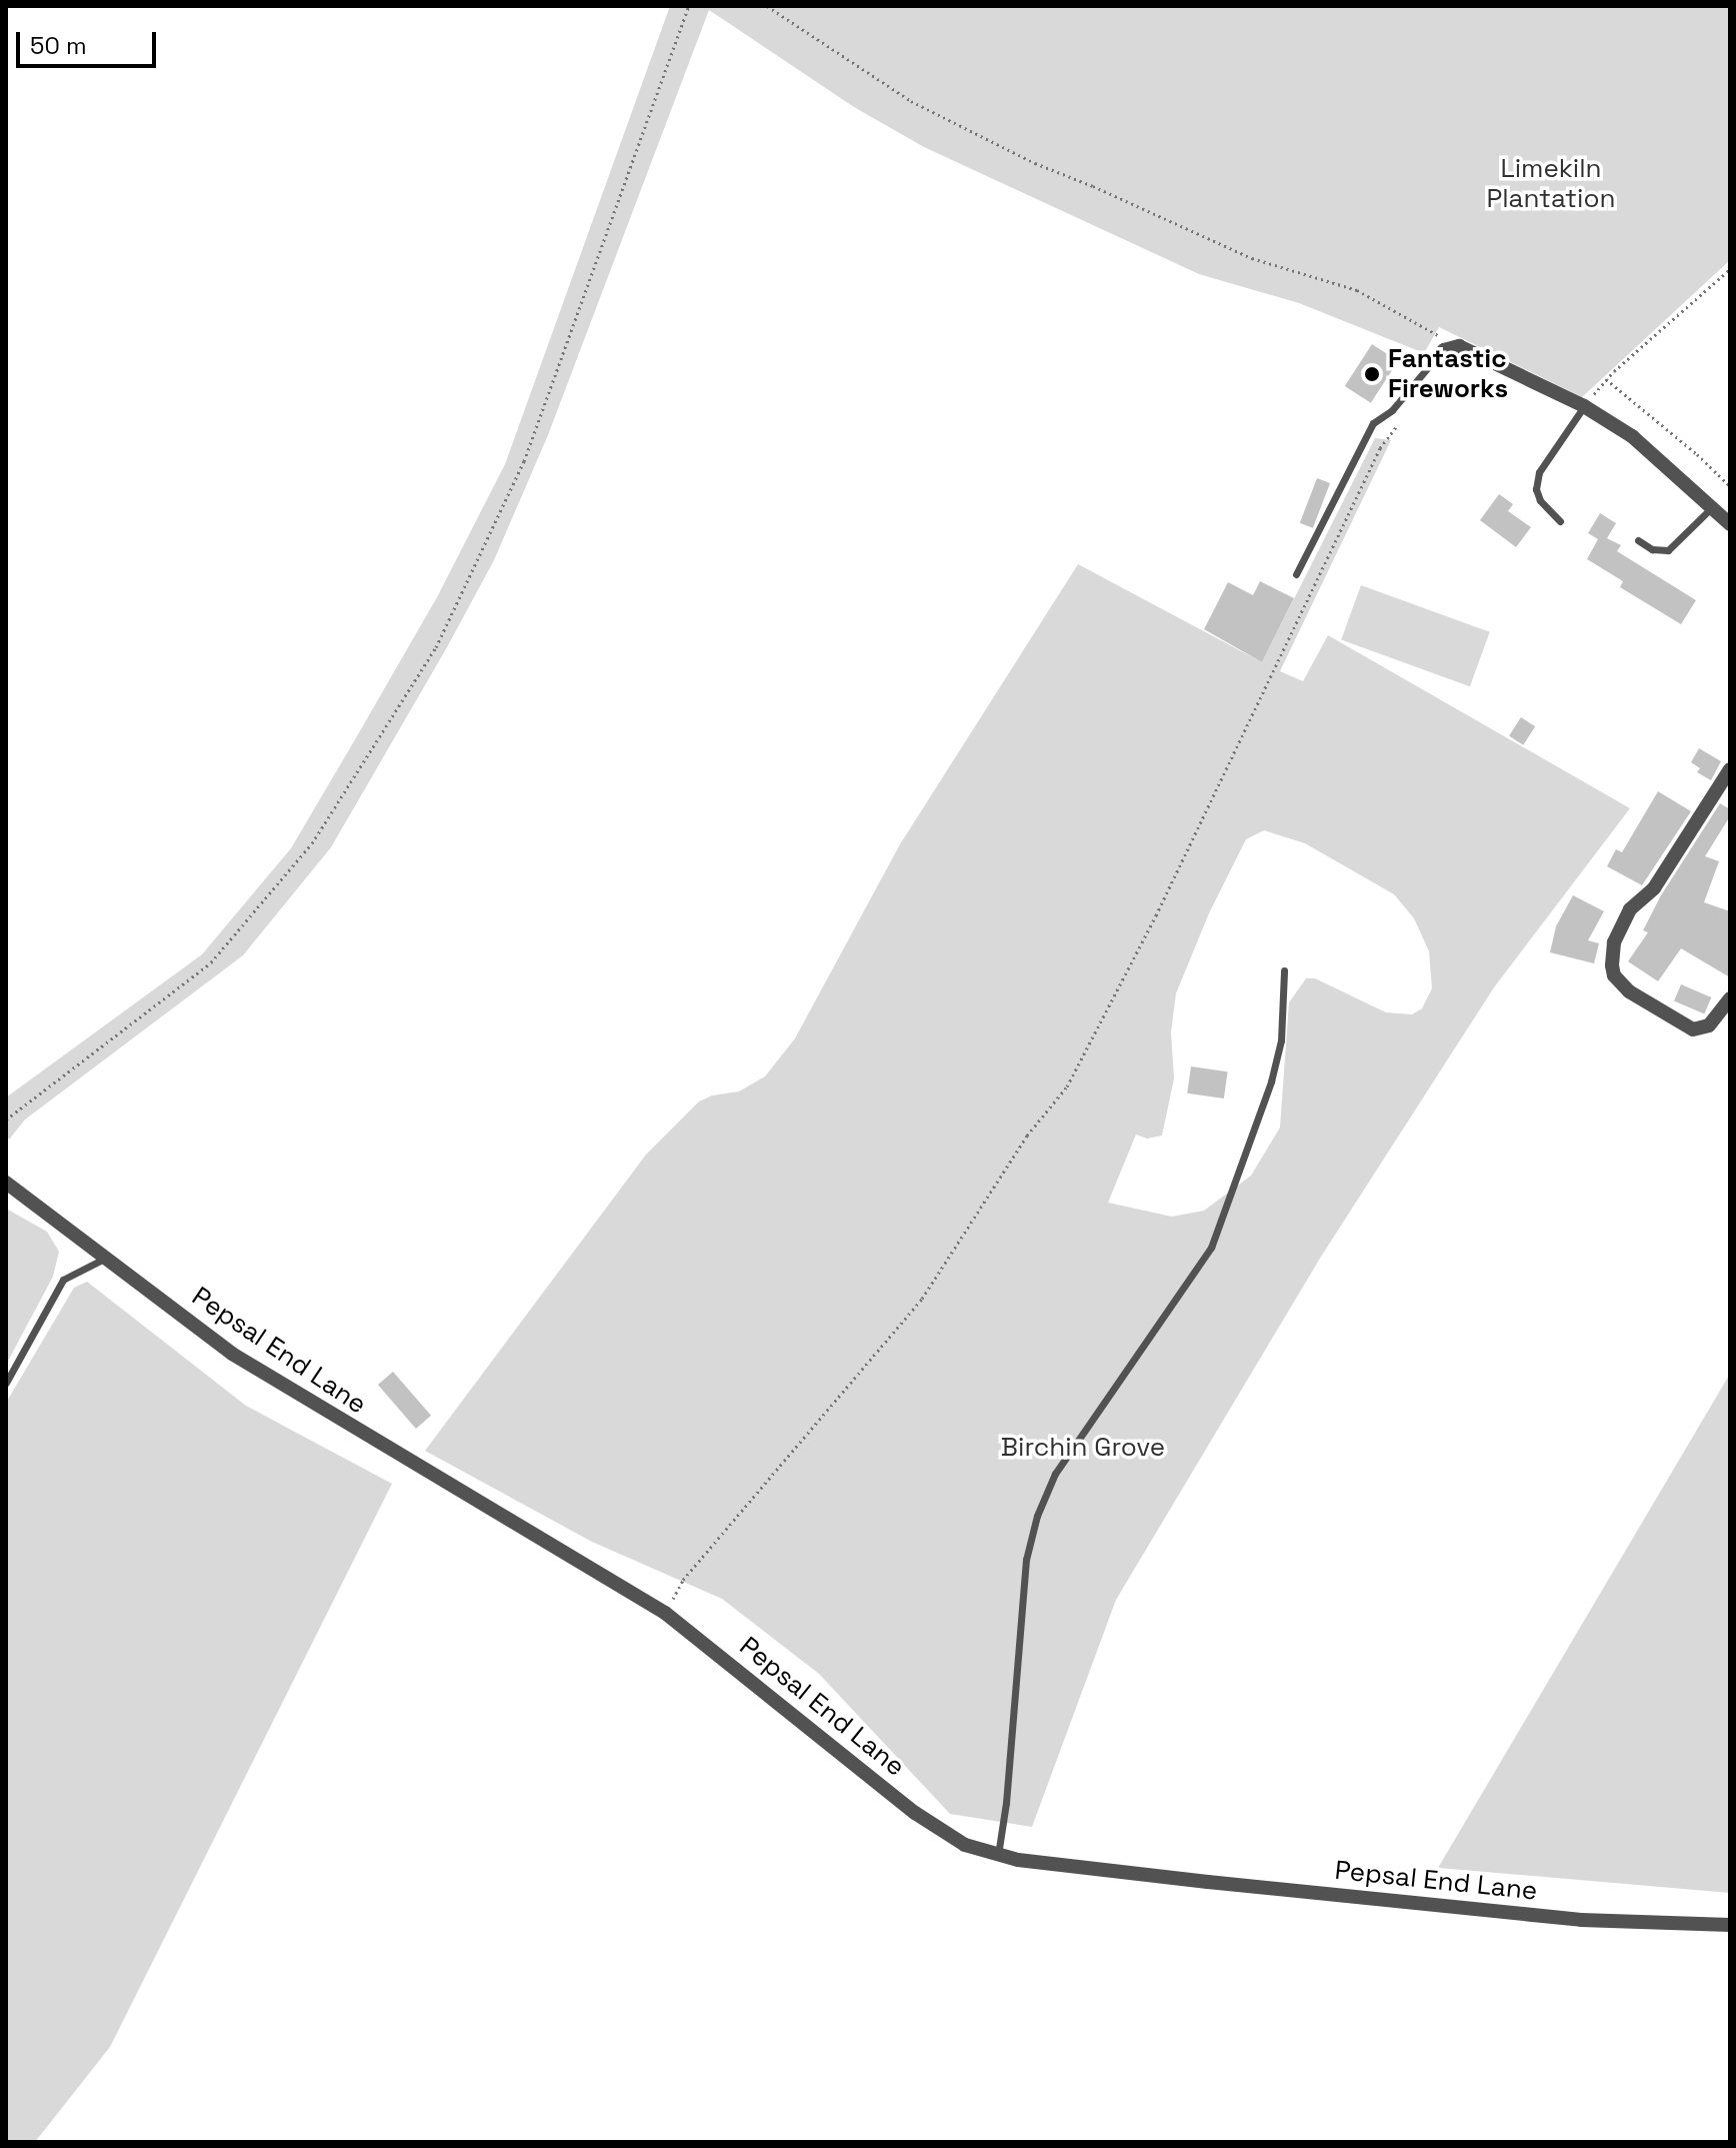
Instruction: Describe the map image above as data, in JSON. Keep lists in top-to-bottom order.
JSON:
{
  "streets": {
    "street": ["Pepsal End Lane"]
  },
  "parks": ["Limekiln Plantation", "Birchin Grove"],
  "places": ["Fantastic Fireworks"],
  "scale_bar": "50 m"
}
